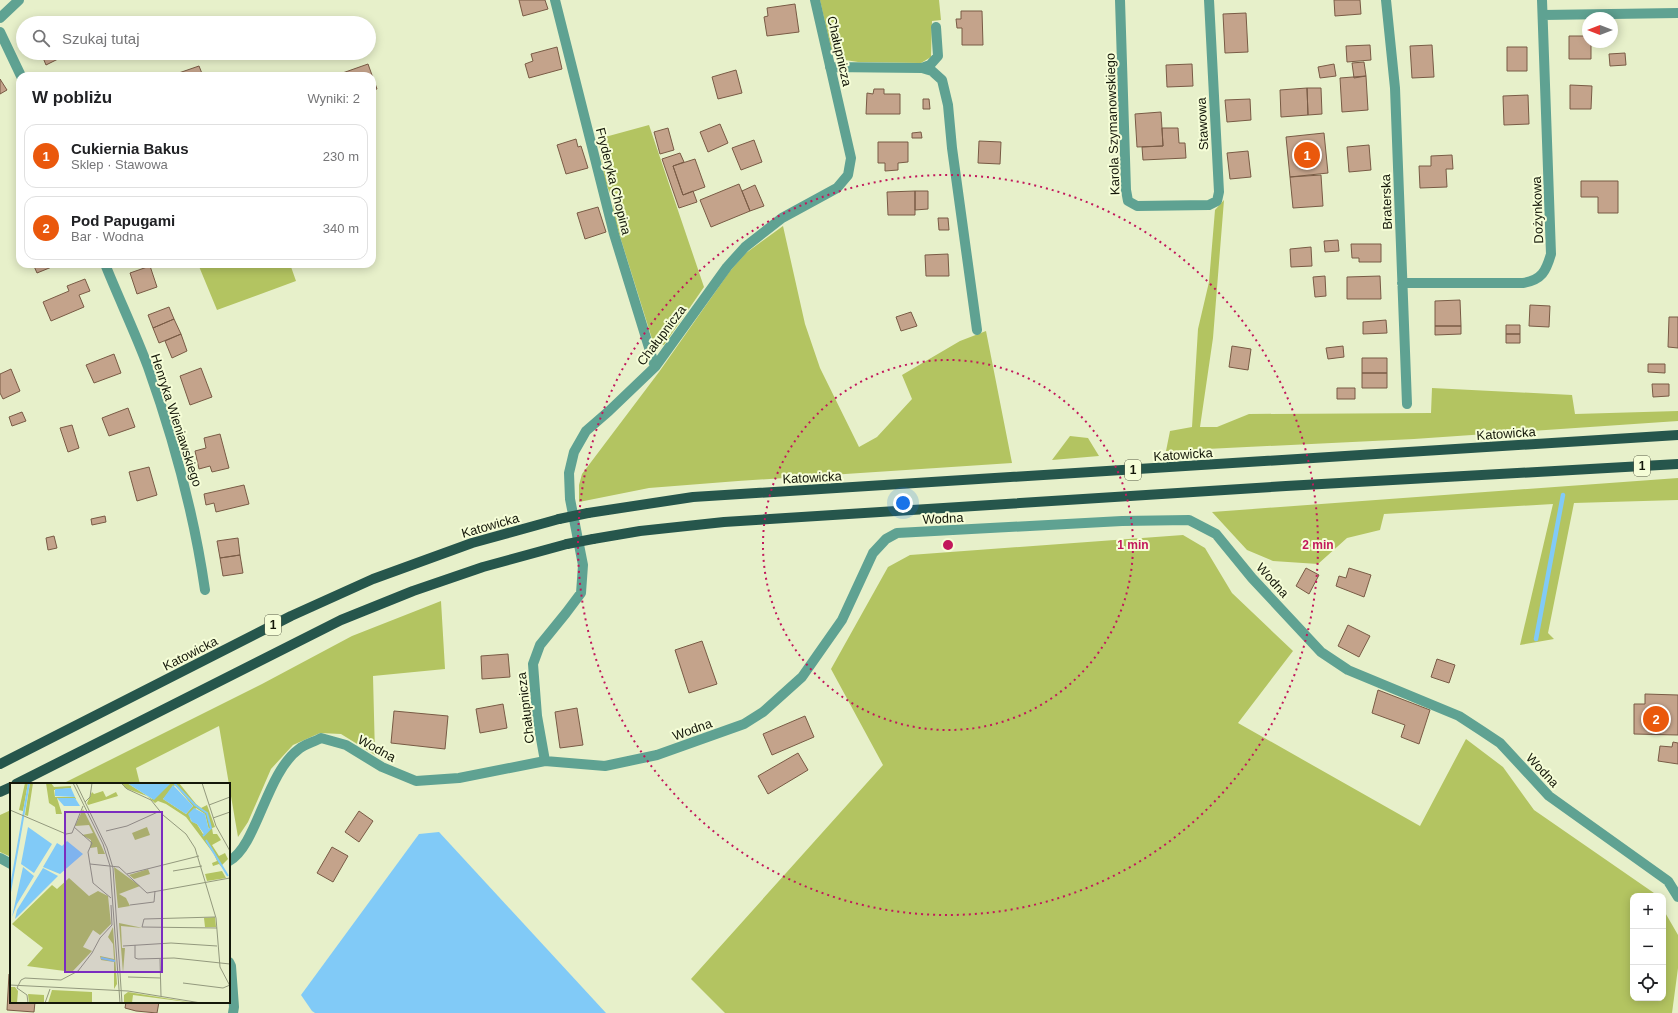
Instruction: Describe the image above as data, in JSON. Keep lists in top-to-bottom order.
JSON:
{
  "streets": {
    "main road": ["Katowicka", "1"],
    "street": [
      "Chałupnicza",
      "Karola Szymanowskiego",
      "Stawowa",
      "Fryderyka Chopina",
      "Braterska",
      "Dożynkowa",
      "Henryka Wieniawskiego",
      "Wodna"
    ]
  },
  "crossings": [
    ["Chałupnicza", "Fryderyka Chopina"],
    ["Chałupnicza", "Wodna"],
    ["Karola Szymanowskiego", "Stawowa"],
    ["Braterska", "Dożynkowa"]
  ],
  "north": "left",
  "page": {
    "search": "Szukaj tutaj",
    "heading": ["W pobliżu", "Wyniki: 2"],
    "list": [
      {
        "mark": "1",
        "name": "Cukiernia Bakus",
        "note": "Sklep · Stawowa",
        "value": "230 m"
      },
      {
        "mark": "2",
        "name": "Pod Papugami",
        "note": "Bar · Wodna",
        "value": "340 m"
      }
    ],
    "pins": ["1", "2"],
    "map_buttons": ["+", "−"]
  },
  "rings": ["1 min", "2 min"]
}
